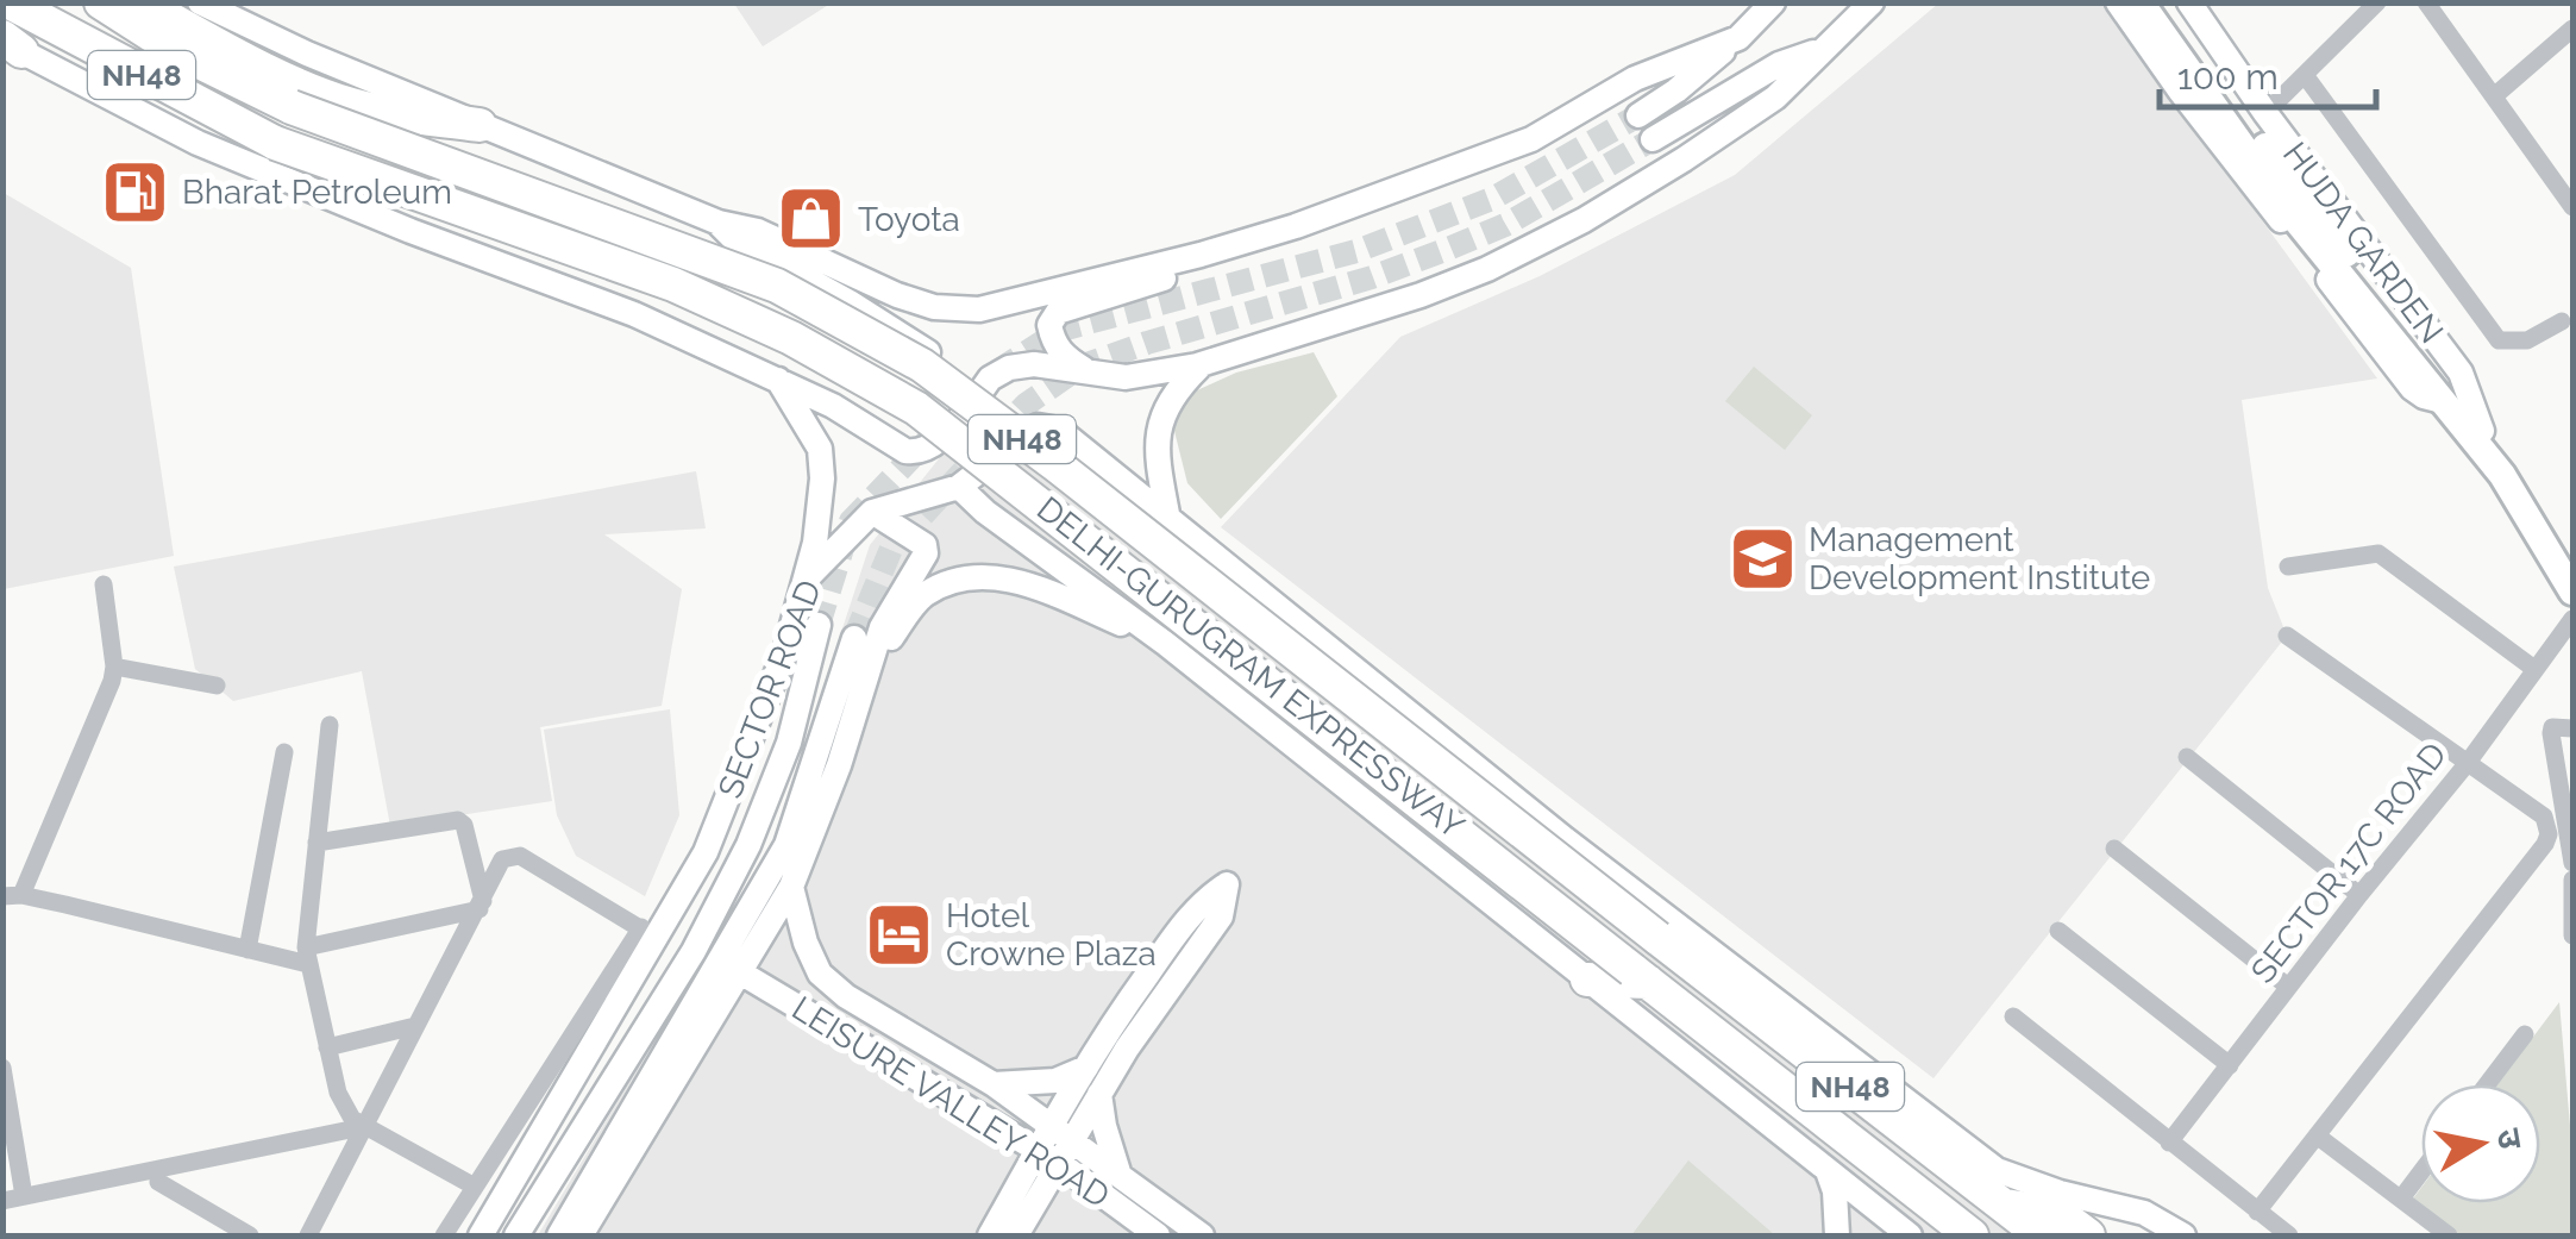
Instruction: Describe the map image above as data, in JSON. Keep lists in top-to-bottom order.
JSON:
{
  "streets": {
    "highway": ["NH48", "DELHI-GURUGRAM EXPRESSWAY"],
    "main road": ["HUDA GARDEN", "SECTOR ROAD", "LEISURE VALLEY ROAD"],
    "street": ["SECTOR 17C ROAD"]
  },
  "places": {
    "fuel station": ["Bharat Petroleum"],
    "shop": ["Toyota"],
    "school or university": ["Management Development Institute"],
    "hotel": ["Hotel Crowne Plaza"]
  },
  "scale_bar": "100 m",
  "north": "right"
}
